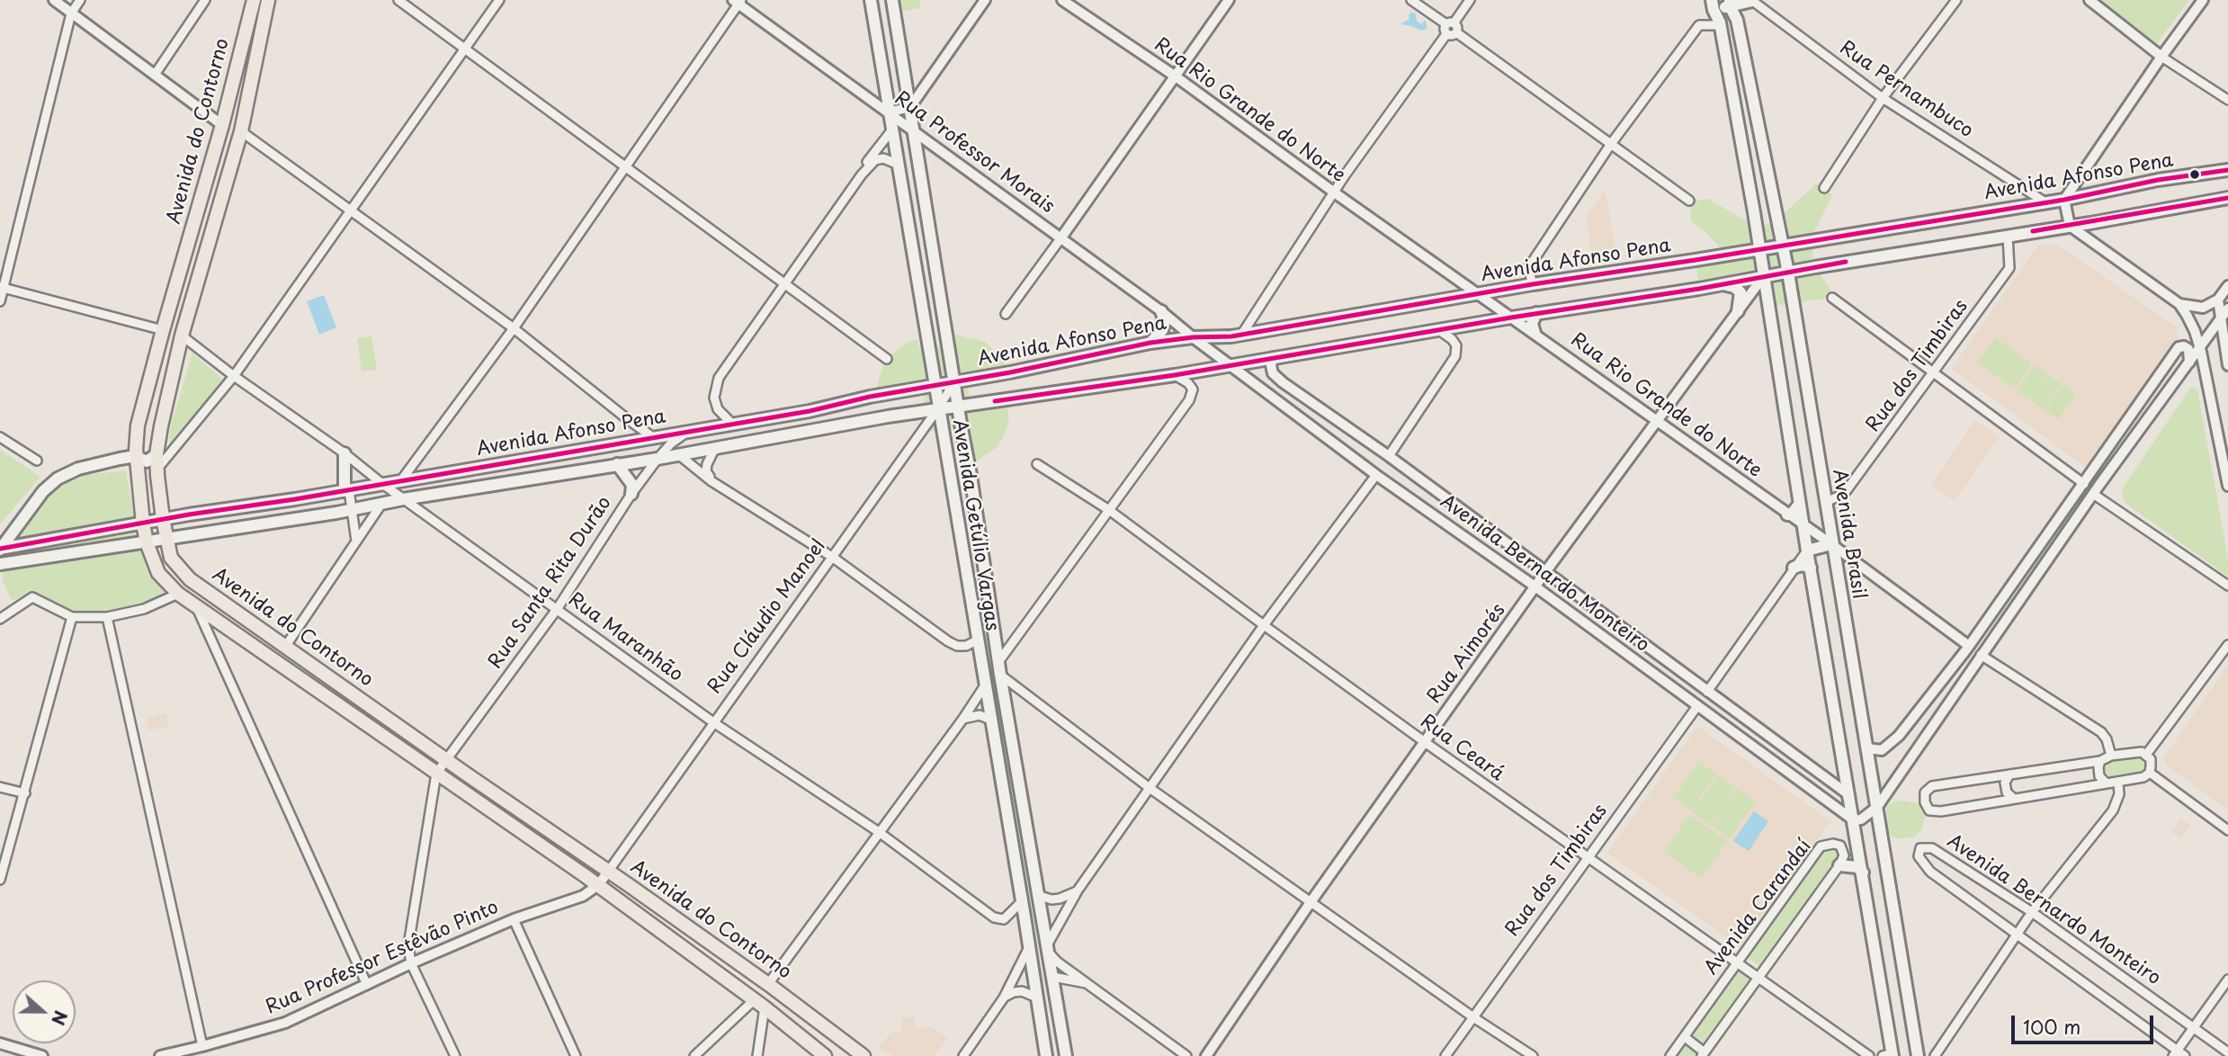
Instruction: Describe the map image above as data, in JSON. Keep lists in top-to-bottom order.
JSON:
{
  "streets": {
    "main road": [
      "Avenida do Contorno",
      "Avenida Afonso Pena",
      "Avenida Getúlio Vargas",
      "Avenida Brasil"
    ],
    "street": [
      "Rua Pernambuco",
      "Rua Rio Grande do Norte",
      "Rua Professor Morais",
      "Rua dos Timbiras",
      "Avenida Bernardo Monteiro",
      "Rua Santa Rita Durão",
      "Rua Cláudio Manoel",
      "Rua Maranhão",
      "Rua Aimorés",
      "Rua Ceará",
      "Avenida Carandaí",
      "Rua Professor Estêvão Pinto"
    ]
  },
  "crossings": [
    ["Rua Pernambuco", "Avenida Afonso Pena"],
    ["Rua Pernambuco", "Avenida Brasil"],
    ["Rua Rio Grande do Norte", "Avenida Afonso Pena"],
    ["Rua Rio Grande do Norte", "Avenida Brasil"],
    ["Rua Rio Grande do Norte", "Rua Aimorés"],
    ["Avenida do Contorno", "Avenida Afonso Pena"],
    ["Avenida do Contorno", "Rua Santa Rita Durão"],
    ["Avenida do Contorno", "Rua Cláudio Manoel"],
    ["Avenida do Contorno", "Rua Maranhão"],
    ["Avenida do Contorno", "Rua Professor Estêvão Pinto"],
    ["Rua Professor Morais", "Avenida Afonso Pena"],
    ["Rua Professor Morais", "Avenida Getúlio Vargas"],
    ["Rua Professor Morais", "Avenida Bernardo Monteiro"],
    ["Avenida Afonso Pena", "Rua dos Timbiras"],
    ["Avenida Afonso Pena", "Avenida Getúlio Vargas"],
    ["Avenida Afonso Pena", "Avenida Brasil"],
    ["Avenida Afonso Pena", "Avenida Bernardo Monteiro"],
    ["Avenida Afonso Pena", "Rua Santa Rita Durão"],
    ["Avenida Afonso Pena", "Rua Cláudio Manoel"],
    ["Avenida Afonso Pena", "Rua Maranhão"],
    ["Avenida Afonso Pena", "Rua Aimorés"],
    ["Rua dos Timbiras", "Avenida Brasil"],
    ["Rua dos Timbiras", "Avenida Bernardo Monteiro"],
    ["Rua dos Timbiras", "Rua Ceará"],
    ["Avenida Getúlio Vargas", "Rua Cláudio Manoel"],
    ["Avenida Getúlio Vargas", "Rua Maranhão"],
    ["Avenida Bernardo Monteiro", "Rua Aimorés"],
    ["Rua Santa Rita Durão", "Rua Maranhão"],
    ["Rua Cláudio Manoel", "Rua Maranhão"],
    ["Rua Cláudio Manoel", "Rua Professor Estêvão Pinto"],
    ["Rua Aimorés", "Rua Ceará"],
    ["Rua Ceará", "Avenida Carandaí"]
  ],
  "scale_bar": "100 m",
  "north": "right"
}
